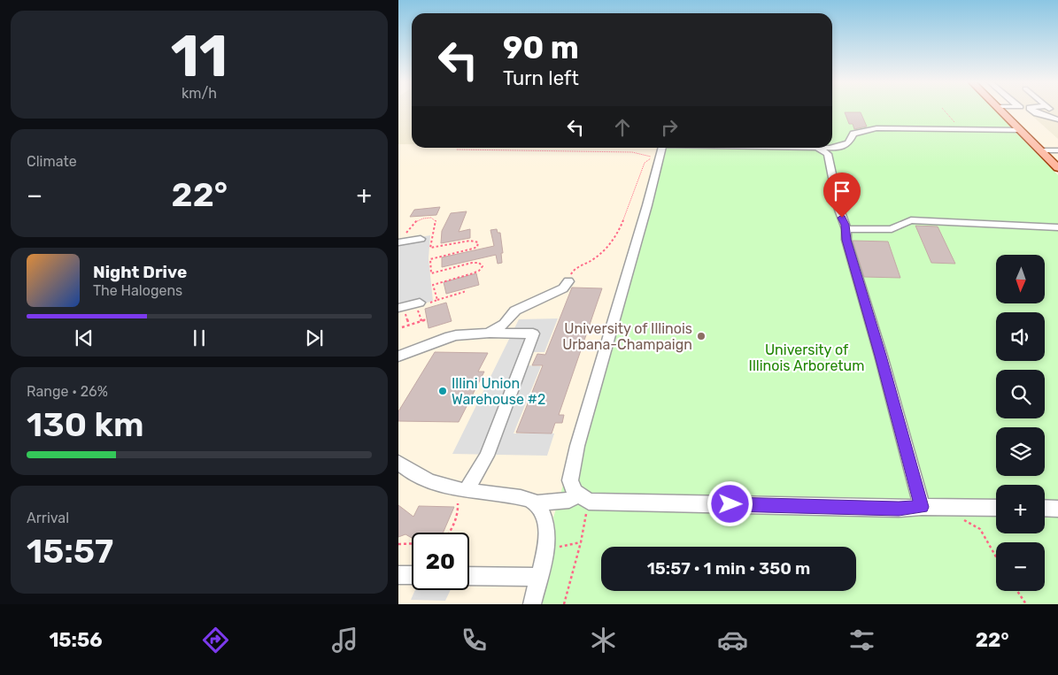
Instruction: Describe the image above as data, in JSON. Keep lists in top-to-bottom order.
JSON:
{
  "parks": ["University of Illinois Arboretum"],
  "places": ["University of Illinois Urbana-Champaign", "Illini Union Warehouse #2"],
  "north": "bottom",
  "page": {
    "tile": [
      ["11", "km/h"],
      "Climate",
      ["Range · 26%", "130 km"],
      ["Arrival", "15:57"]
    ],
    "turn": ["90 m", "Turn left"],
    "heat": ["−", "22°", "+"],
    "song": ["Night Drive", "The Halogens"],
    "map_buttons": ["+", "−"],
    "limit": "20",
    "trip": "15:57 · 1 min · 350 m",
    "tabs": ["15:56", "22°"]
  }
}
